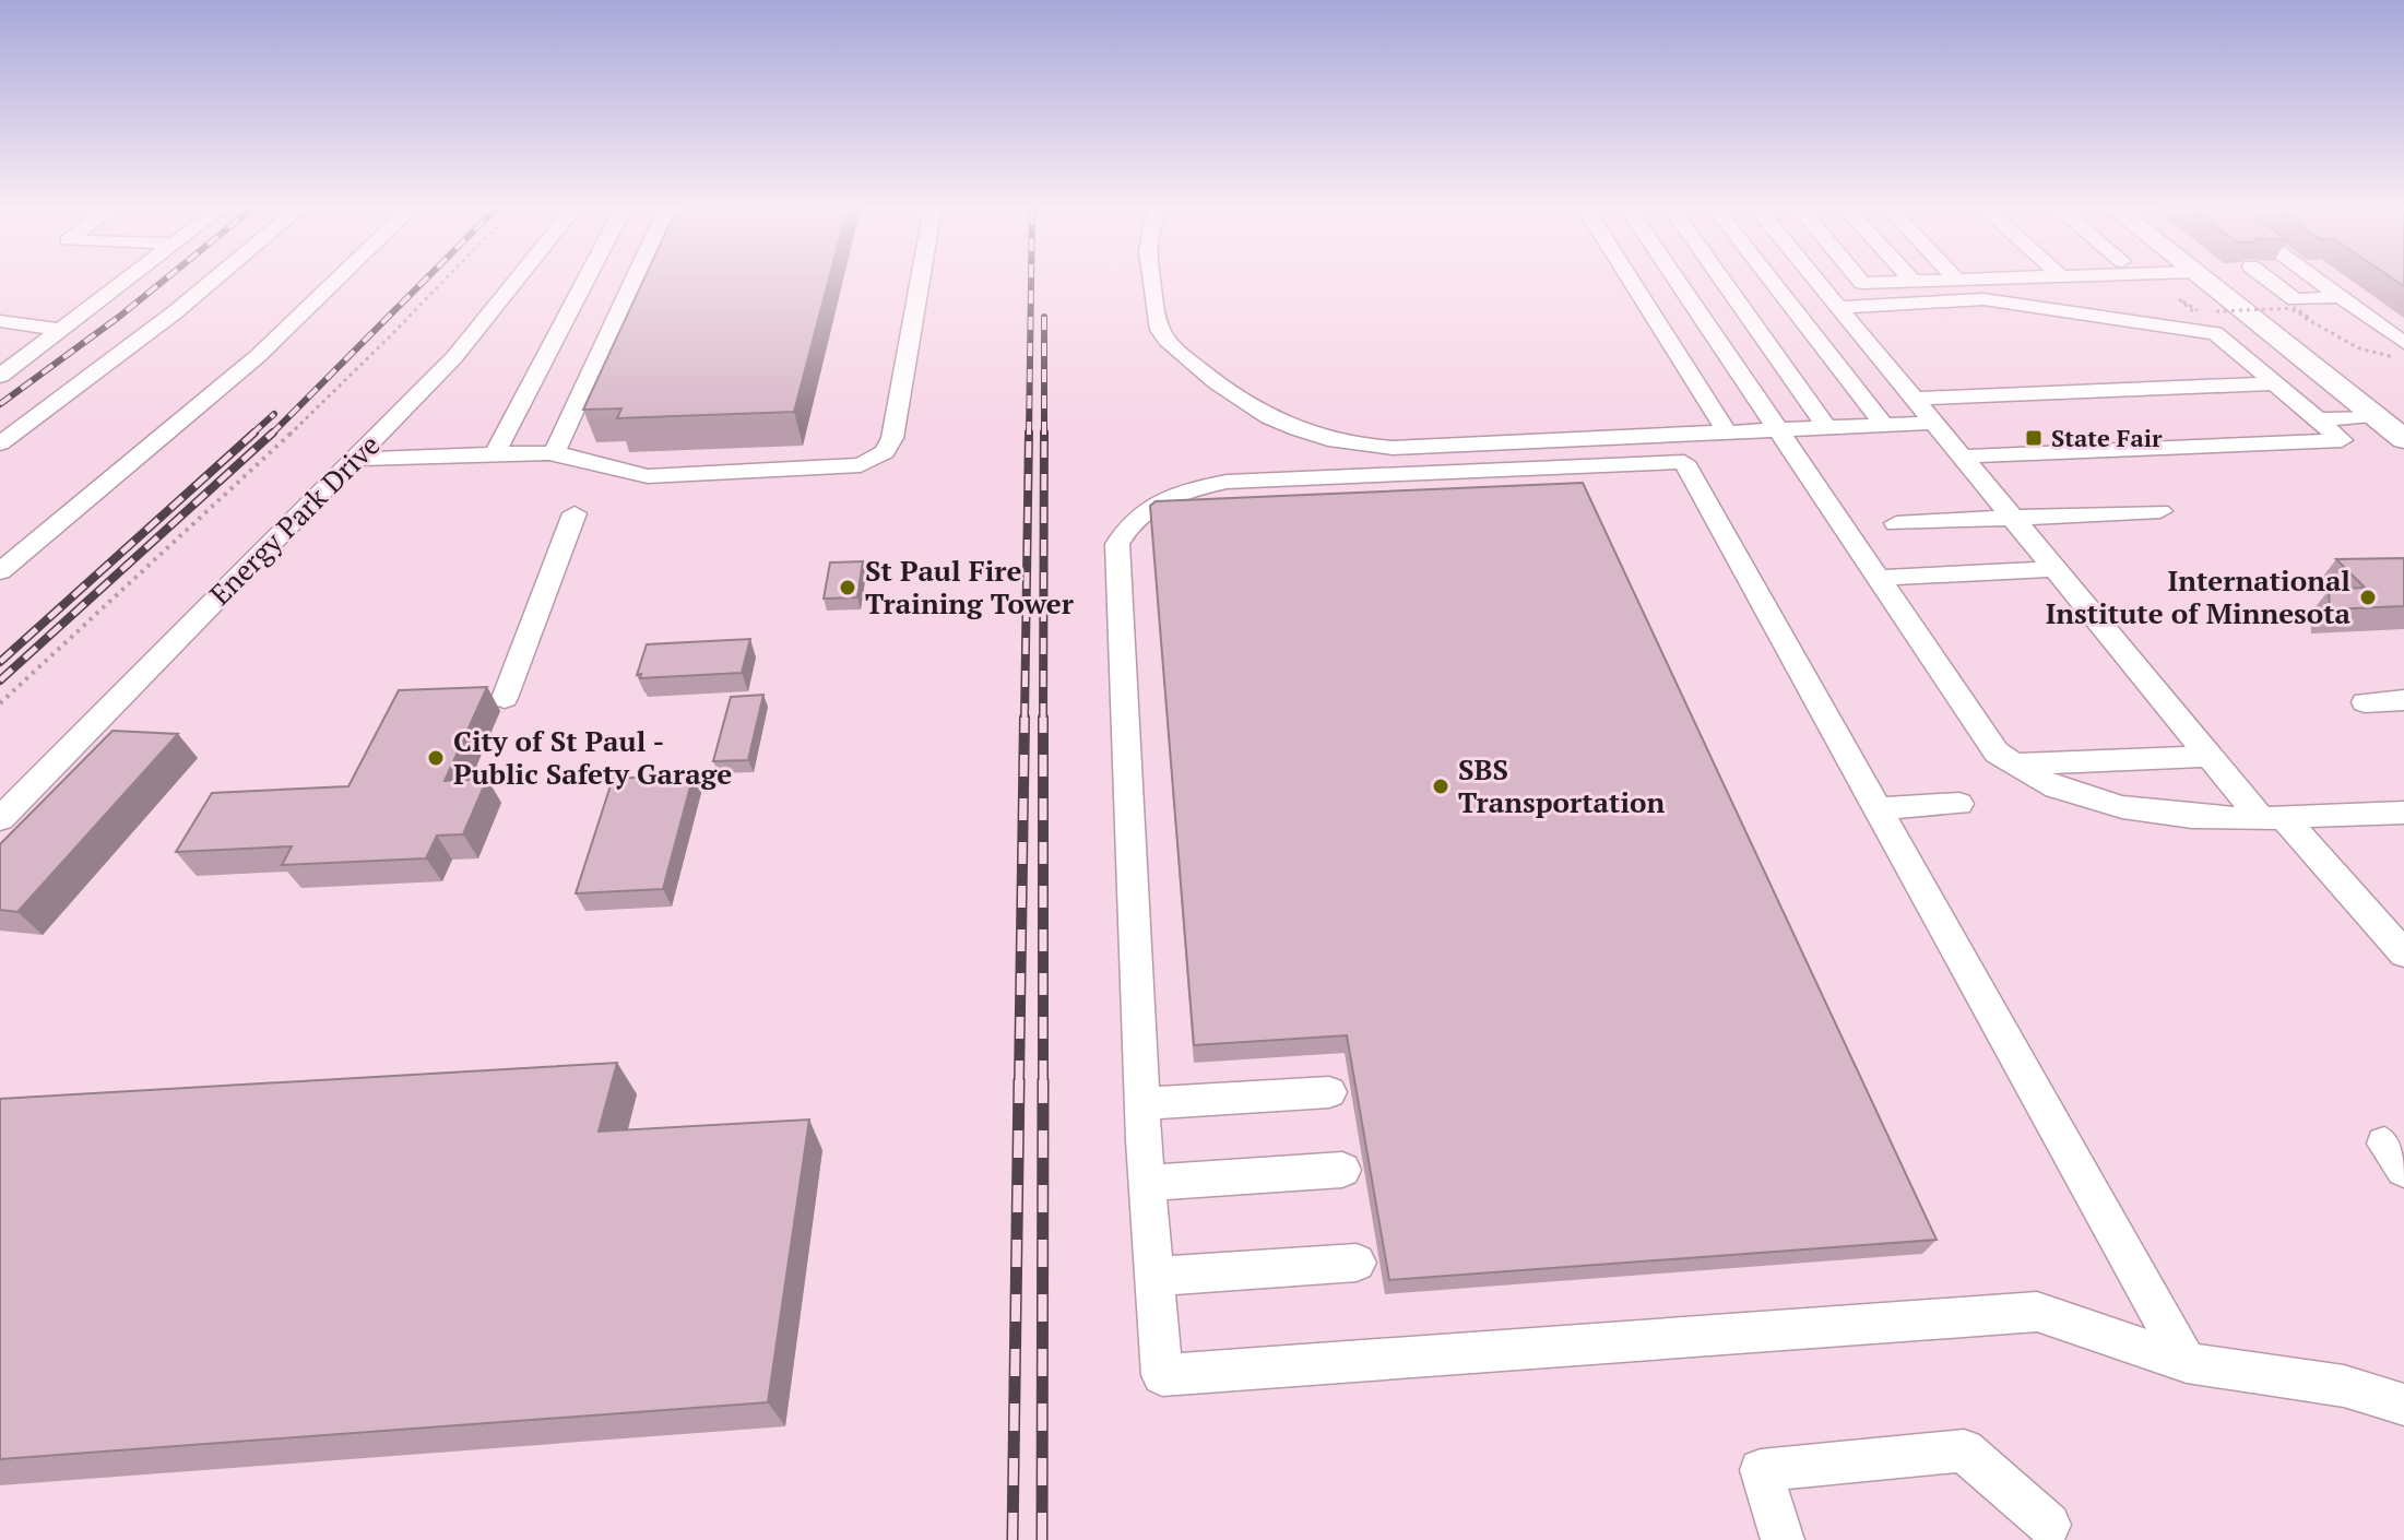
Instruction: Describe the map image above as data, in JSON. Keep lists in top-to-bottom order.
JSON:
{
  "streets": {
    "street": ["Energy Park Drive"]
  },
  "places": {
    "transit": ["State Fair"],
    "other": [
      "St Paul Fire Training Tower",
      "International Institute of Minnesota",
      "City of St Paul - Public Safety Garage",
      "SBS Transportation"
    ]
  }
}
